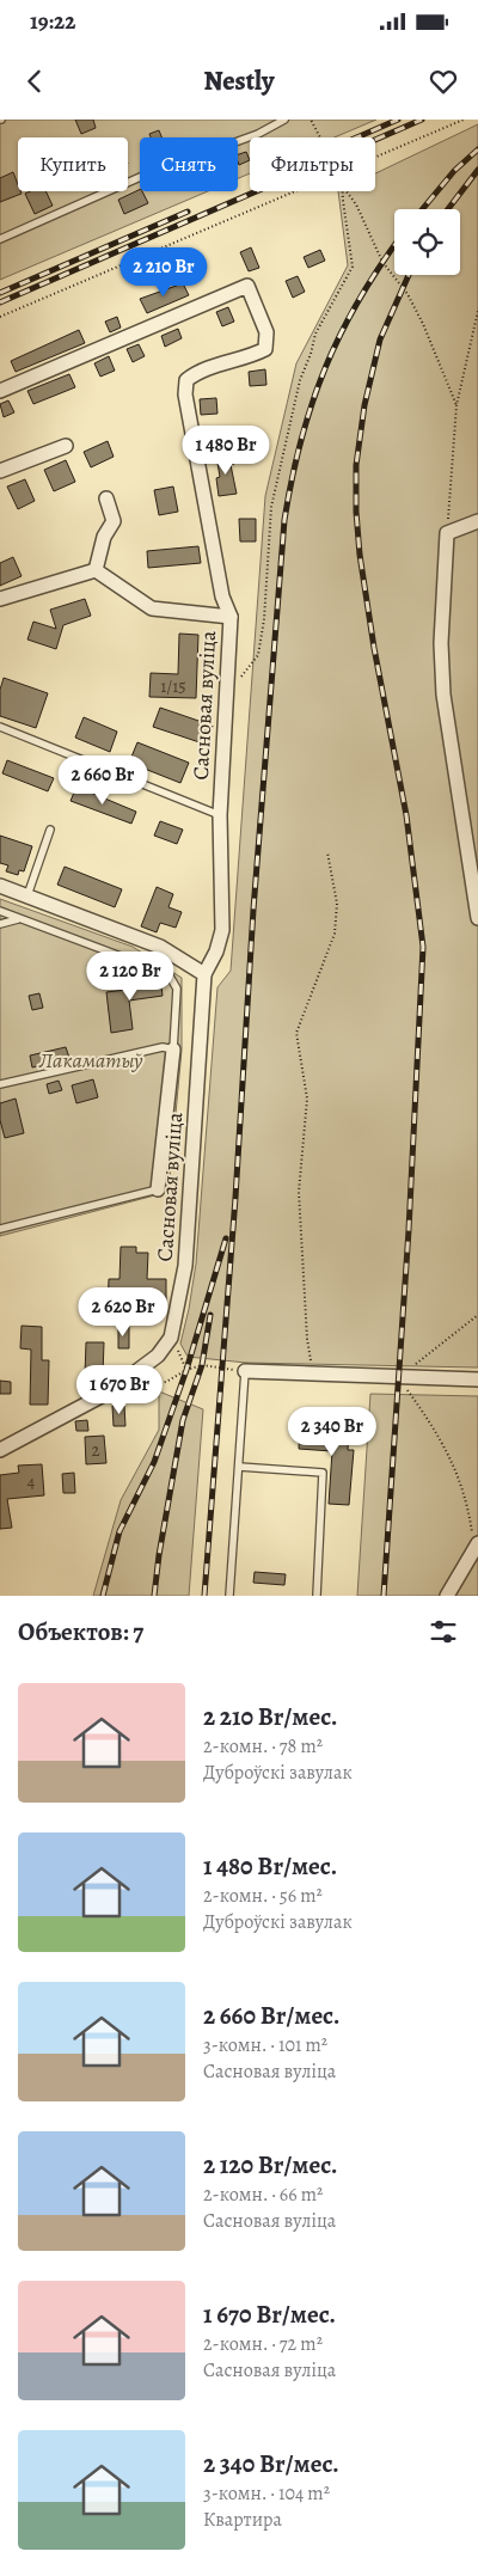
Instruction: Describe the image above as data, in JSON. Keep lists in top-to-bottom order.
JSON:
{
  "streets": {
    "street": ["Сасновая вуліца"]
  },
  "parks": ["Лакаматыў"],
  "house_numbers": ["1/15", "2", "4"],
  "page": {
    "status": "19:22",
    "header": "Nestly",
    "chip": ["Купить", "Снять", "Фильтры"],
    "price": [
      "2 210 Br",
      "1 480 Br",
      "2 660 Br",
      "2 120 Br",
      "2 620 Br",
      "1 670 Br",
      "2 340 Br"
    ],
    "heading": "Объектов: 7",
    "list": [
      {
        "name": "2 210 Br/мес.",
        "note": "2-комн. · 78 m² · Дуброўскі завулак"
      },
      {
        "name": "1 480 Br/мес.",
        "note": "2-комн. · 56 m² · Дуброўскі завулак"
      },
      {
        "name": "2 660 Br/мес.",
        "note": "3-комн. · 101 m² · Сасновая вуліца"
      },
      {
        "name": "2 120 Br/мес.",
        "note": "2-комн. · 66 m² · Сасновая вуліца"
      },
      {
        "name": "1 670 Br/мес.",
        "note": "2-комн. · 72 m² · Сасновая вуліца"
      },
      {
        "name": "2 340 Br/мес.",
        "note": "3-комн. · 104 m² · Квартира"
      }
    ]
  }
}
